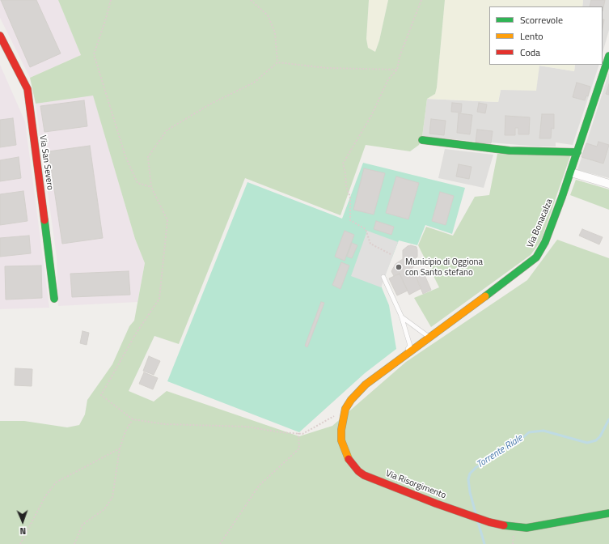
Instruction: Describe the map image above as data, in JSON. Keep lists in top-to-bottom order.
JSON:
{
  "streets": {
    "street": ["Via San Severo", "Via Bonacalza", "Via Risorgimento"]
  },
  "crossings": [
    ["Via Bonacalza", "Via Risorgimento"]
  ],
  "water": ["Torrente Riale"],
  "places": ["Municipio di Oggiona con Santo stefano"],
  "legend": ["Scorrevole", "Lento", "Coda"],
  "north": "bottom"
}
